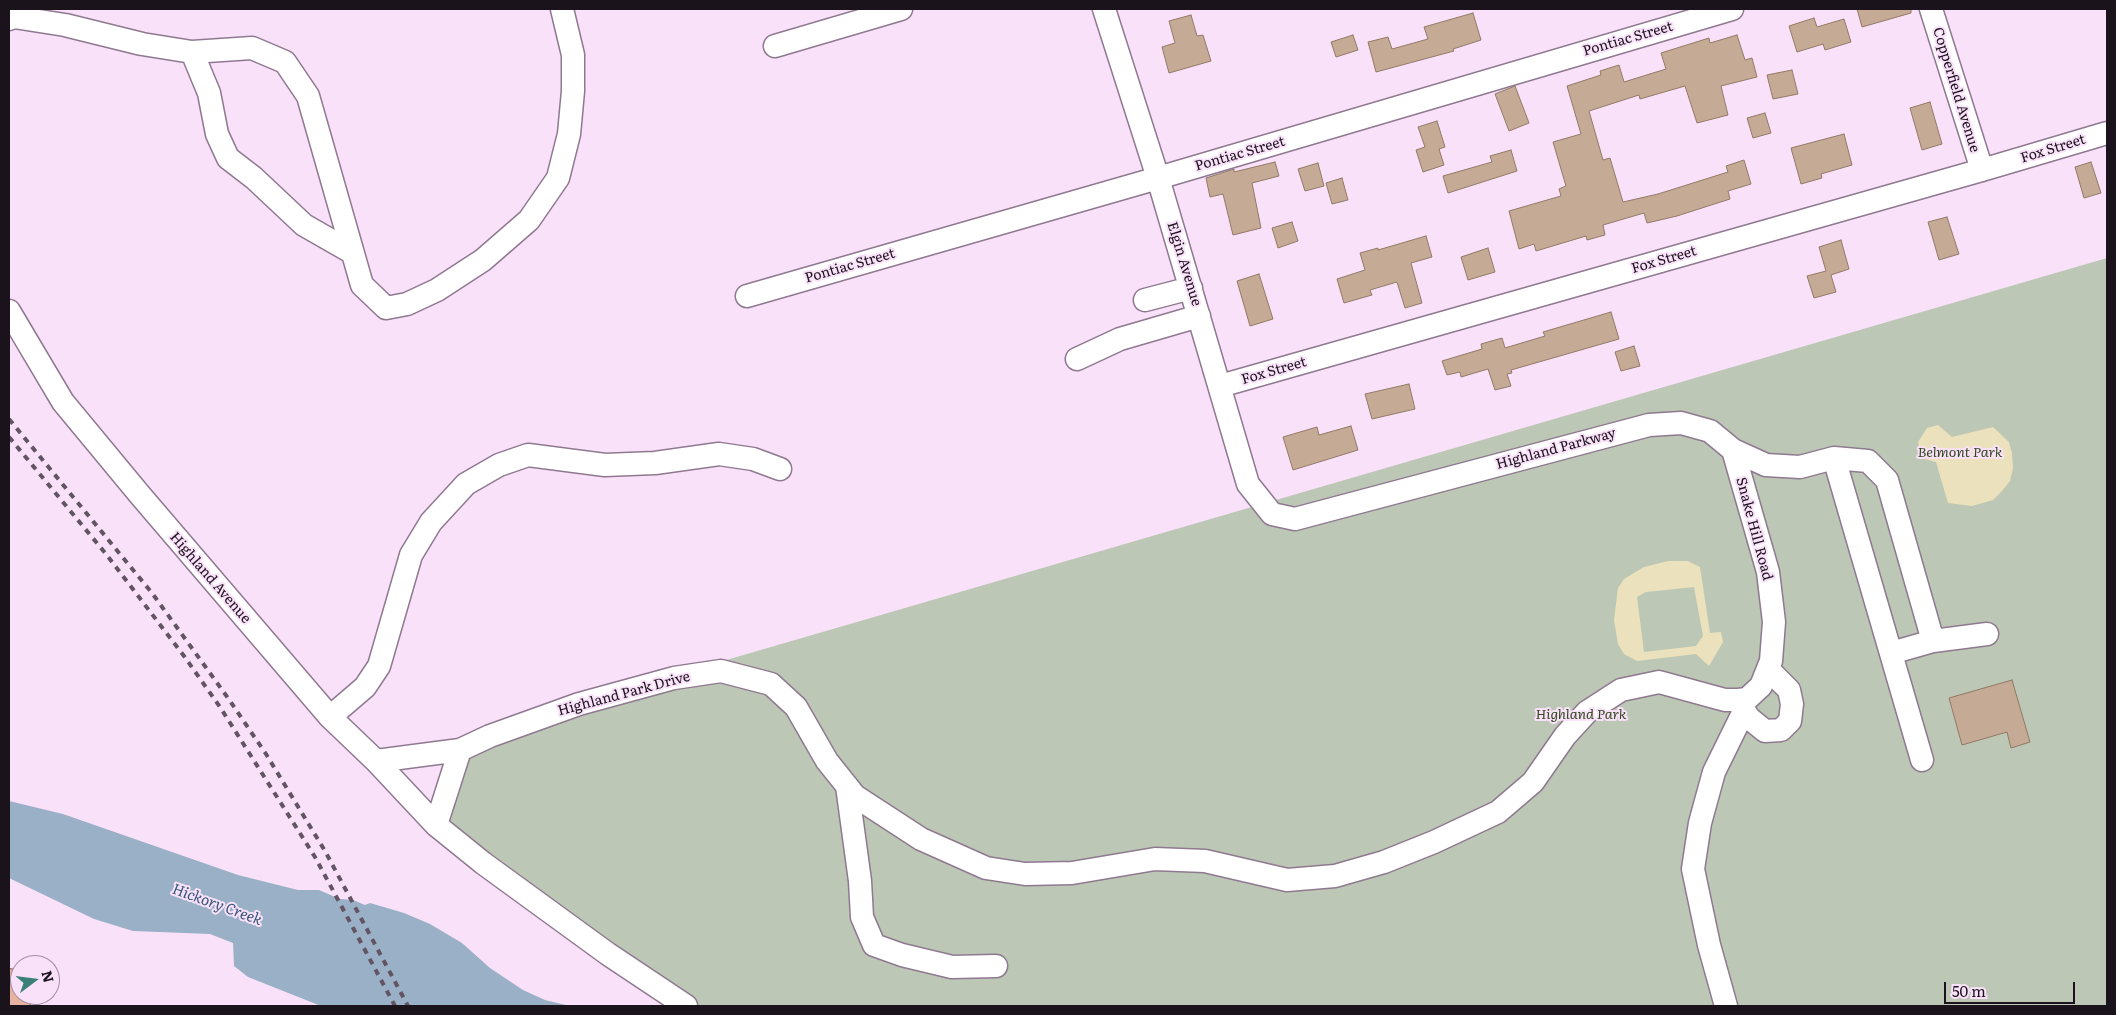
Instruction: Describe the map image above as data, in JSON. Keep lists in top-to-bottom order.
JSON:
{
  "streets": {
    "street": [
      "Pontiac Street",
      "Copperfield Avenue",
      "Fox Street",
      "Elgin Avenue",
      "Highland Parkway",
      "Snake Hill Road",
      "Highland Avenue",
      "Highland Park Drive"
    ]
  },
  "crossings": [
    ["Pontiac Street", "Elgin Avenue"],
    ["Copperfield Avenue", "Fox Street"],
    ["Fox Street", "Elgin Avenue"],
    ["Elgin Avenue", "Highland Parkway"],
    ["Highland Parkway", "Snake Hill Road"],
    ["Snake Hill Road", "Highland Park Drive"],
    ["Highland Avenue", "Highland Park Drive"]
  ],
  "water": ["Hickory Creek"],
  "parks": ["Belmont Park", "Highland Park"],
  "scale_bar": "50 m",
  "north": "right"
}
